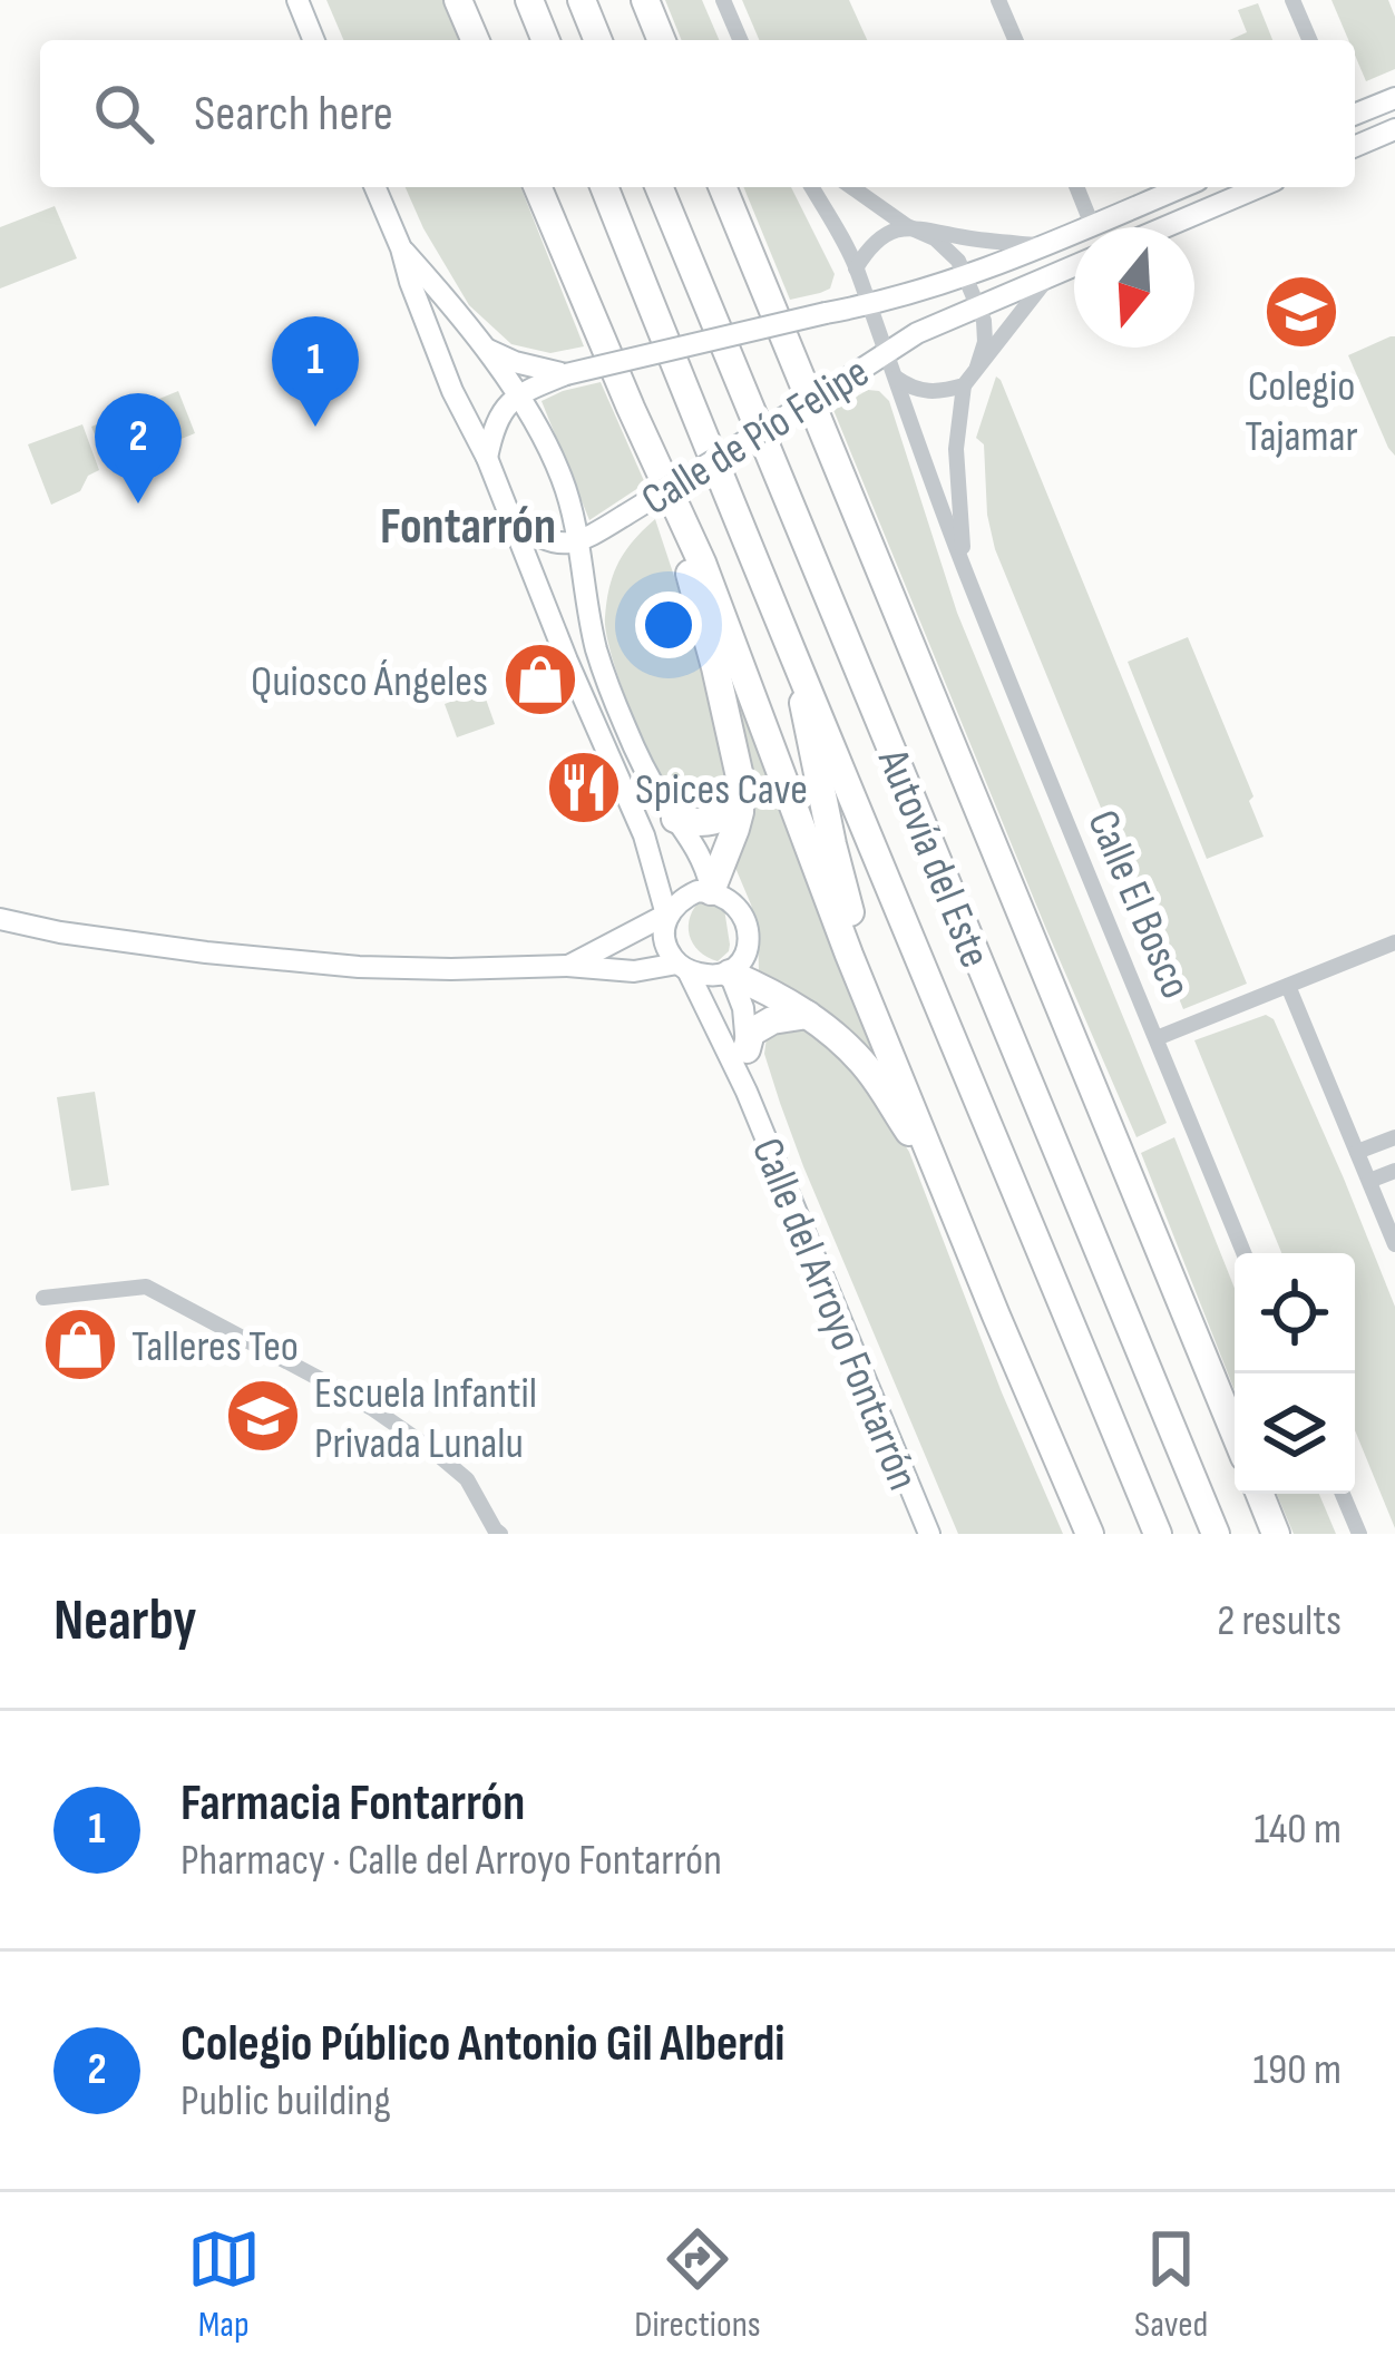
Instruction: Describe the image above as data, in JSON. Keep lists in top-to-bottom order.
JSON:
{
  "streets": {
    "highway": ["Autovía del Este"],
    "street": ["Calle de Pío Felipe", "Calle El Bosco", "Calle del Arroyo Fontarrón"]
  },
  "crossings": [
    ["Calle de Pío Felipe", "Calle El Bosco"]
  ],
  "districts": ["Fontarrón"],
  "places": {
    "school or university": ["Colegio Tajamar", "Escuela Infantil Privada Lunalu"],
    "shop": ["Quiosco Ángeles", "Talleres Teo"],
    "restaurant": ["Spices Cave"]
  },
  "north": "bottom",
  "page": {
    "search": "Search here",
    "pins": ["1", "2"],
    "heading": ["Nearby", "2 results"],
    "list": [
      {
        "mark": "1",
        "name": "Farmacia Fontarrón",
        "note": "Pharmacy · Calle del Arroyo Fontarrón",
        "value": "140 m"
      },
      {
        "mark": "2",
        "name": "Colegio Público Antonio Gil Alberdi",
        "note": "Public building",
        "value": "190 m"
      }
    ],
    "nav": ["Map", "Directions", "Saved"]
  }
}
